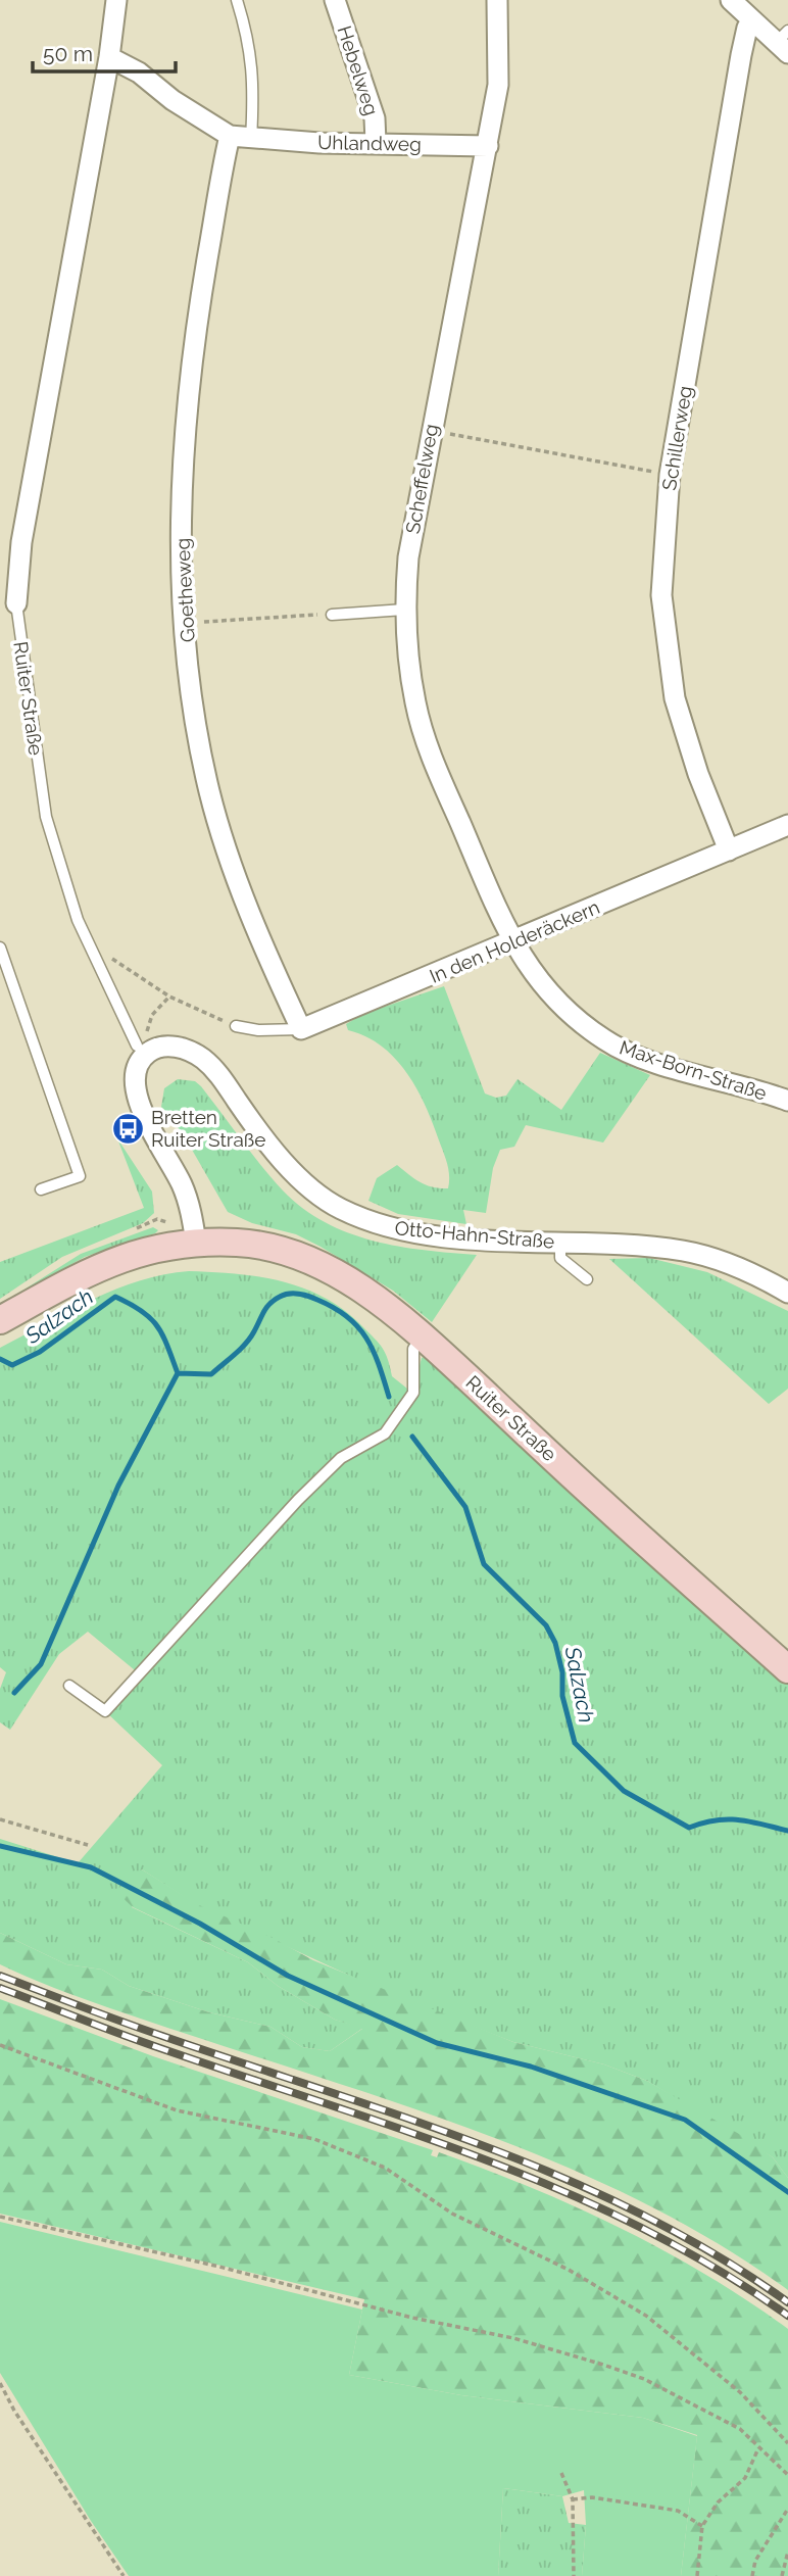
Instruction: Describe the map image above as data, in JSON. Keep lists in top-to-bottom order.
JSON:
{
  "streets": {
    "street": [
      "Hebelweg",
      "Uhlandweg",
      "Schillerweg",
      "Scheffelweg",
      "Goetheweg",
      "Ruiter Straße",
      "In den Holderäckern",
      "Max-Born-Straße",
      "Otto-Hahn-Straße"
    ]
  },
  "crossings": [
    ["Hebelweg", "Uhlandweg"],
    ["Uhlandweg", "Scheffelweg"],
    ["Uhlandweg", "Goetheweg"],
    ["Uhlandweg", "Ruiter Straße"],
    ["Schillerweg", "In den Holderäckern"],
    ["Scheffelweg", "In den Holderäckern"],
    ["Scheffelweg", "Max-Born-Straße"],
    ["Goetheweg", "In den Holderäckern"],
    ["Ruiter Straße", "Otto-Hahn-Straße"],
    ["In den Holderäckern", "Max-Born-Straße"]
  ],
  "water": ["Salzach"],
  "places": {
    "bus stop": ["Bretten Ruiter Straße"]
  },
  "scale_bar": "50 m"
}
